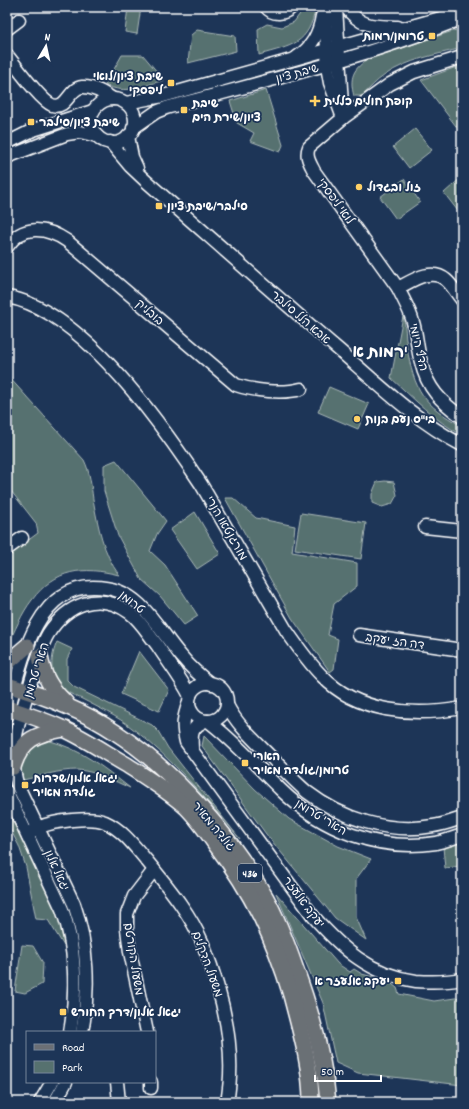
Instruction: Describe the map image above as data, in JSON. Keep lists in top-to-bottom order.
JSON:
{
  "streets": {
    "main road": ["גולדה מאיר", "436"],
    "street": [
      "שיבת ציון",
      "לואי ליפסקי",
      "בובליק",
      "אבא הלל סילבר",
      "הדף היומי",
      "מורגנטאו הנרי",
      "טרומן",
      "דה הז יעקב",
      "הארי טרומן",
      "יגאל אלון",
      "יעקב אלעזר",
      "משעול הקורטם",
      "משעול הדקלים"
    ]
  },
  "crossings": [
    ["שיבת ציון", "אבא הלל סילבר"],
    ["לואי ליפסקי", "הדף היומי"],
    ["טרומן", "הארי טרומן"],
    ["טרומן", "יעקב אלעזר"],
    ["הארי טרומן", "גולדה מאיר"],
    ["הארי טרומן", "יגאל אלון"],
    ["הארי טרומן", "יעקב אלעזר"],
    ["גולדה מאיר", "יגאל אלון"],
    ["יגאל אלון", "משעול הדקלים"],
    ["משעול הקורטם", "משעול הדקלים"]
  ],
  "districts": ["רמות א'"],
  "places": {
    "transit": [
      "טרומן/רמות",
      "שיבת ציון/לואי ליפסקי",
      "שיבת ציון/שירת הים",
      "שיבת ציון/סילבר",
      "סילבר/שיבת ציון",
      "הארי טרומן/גולדה מאיר",
      "יגאל אלון/שדרות גולדה מאיר",
      "יעקב אלעזר א",
      "יגאל אלון/דרך החורש"
    ],
    "health": ["קופת חולים כללית"],
    "other": ["זול ובגדול", "בי\"ס נעם בנות"]
  },
  "legend": ["Road", "Park"],
  "scale_bar": "50 m",
  "north": "top"
}
